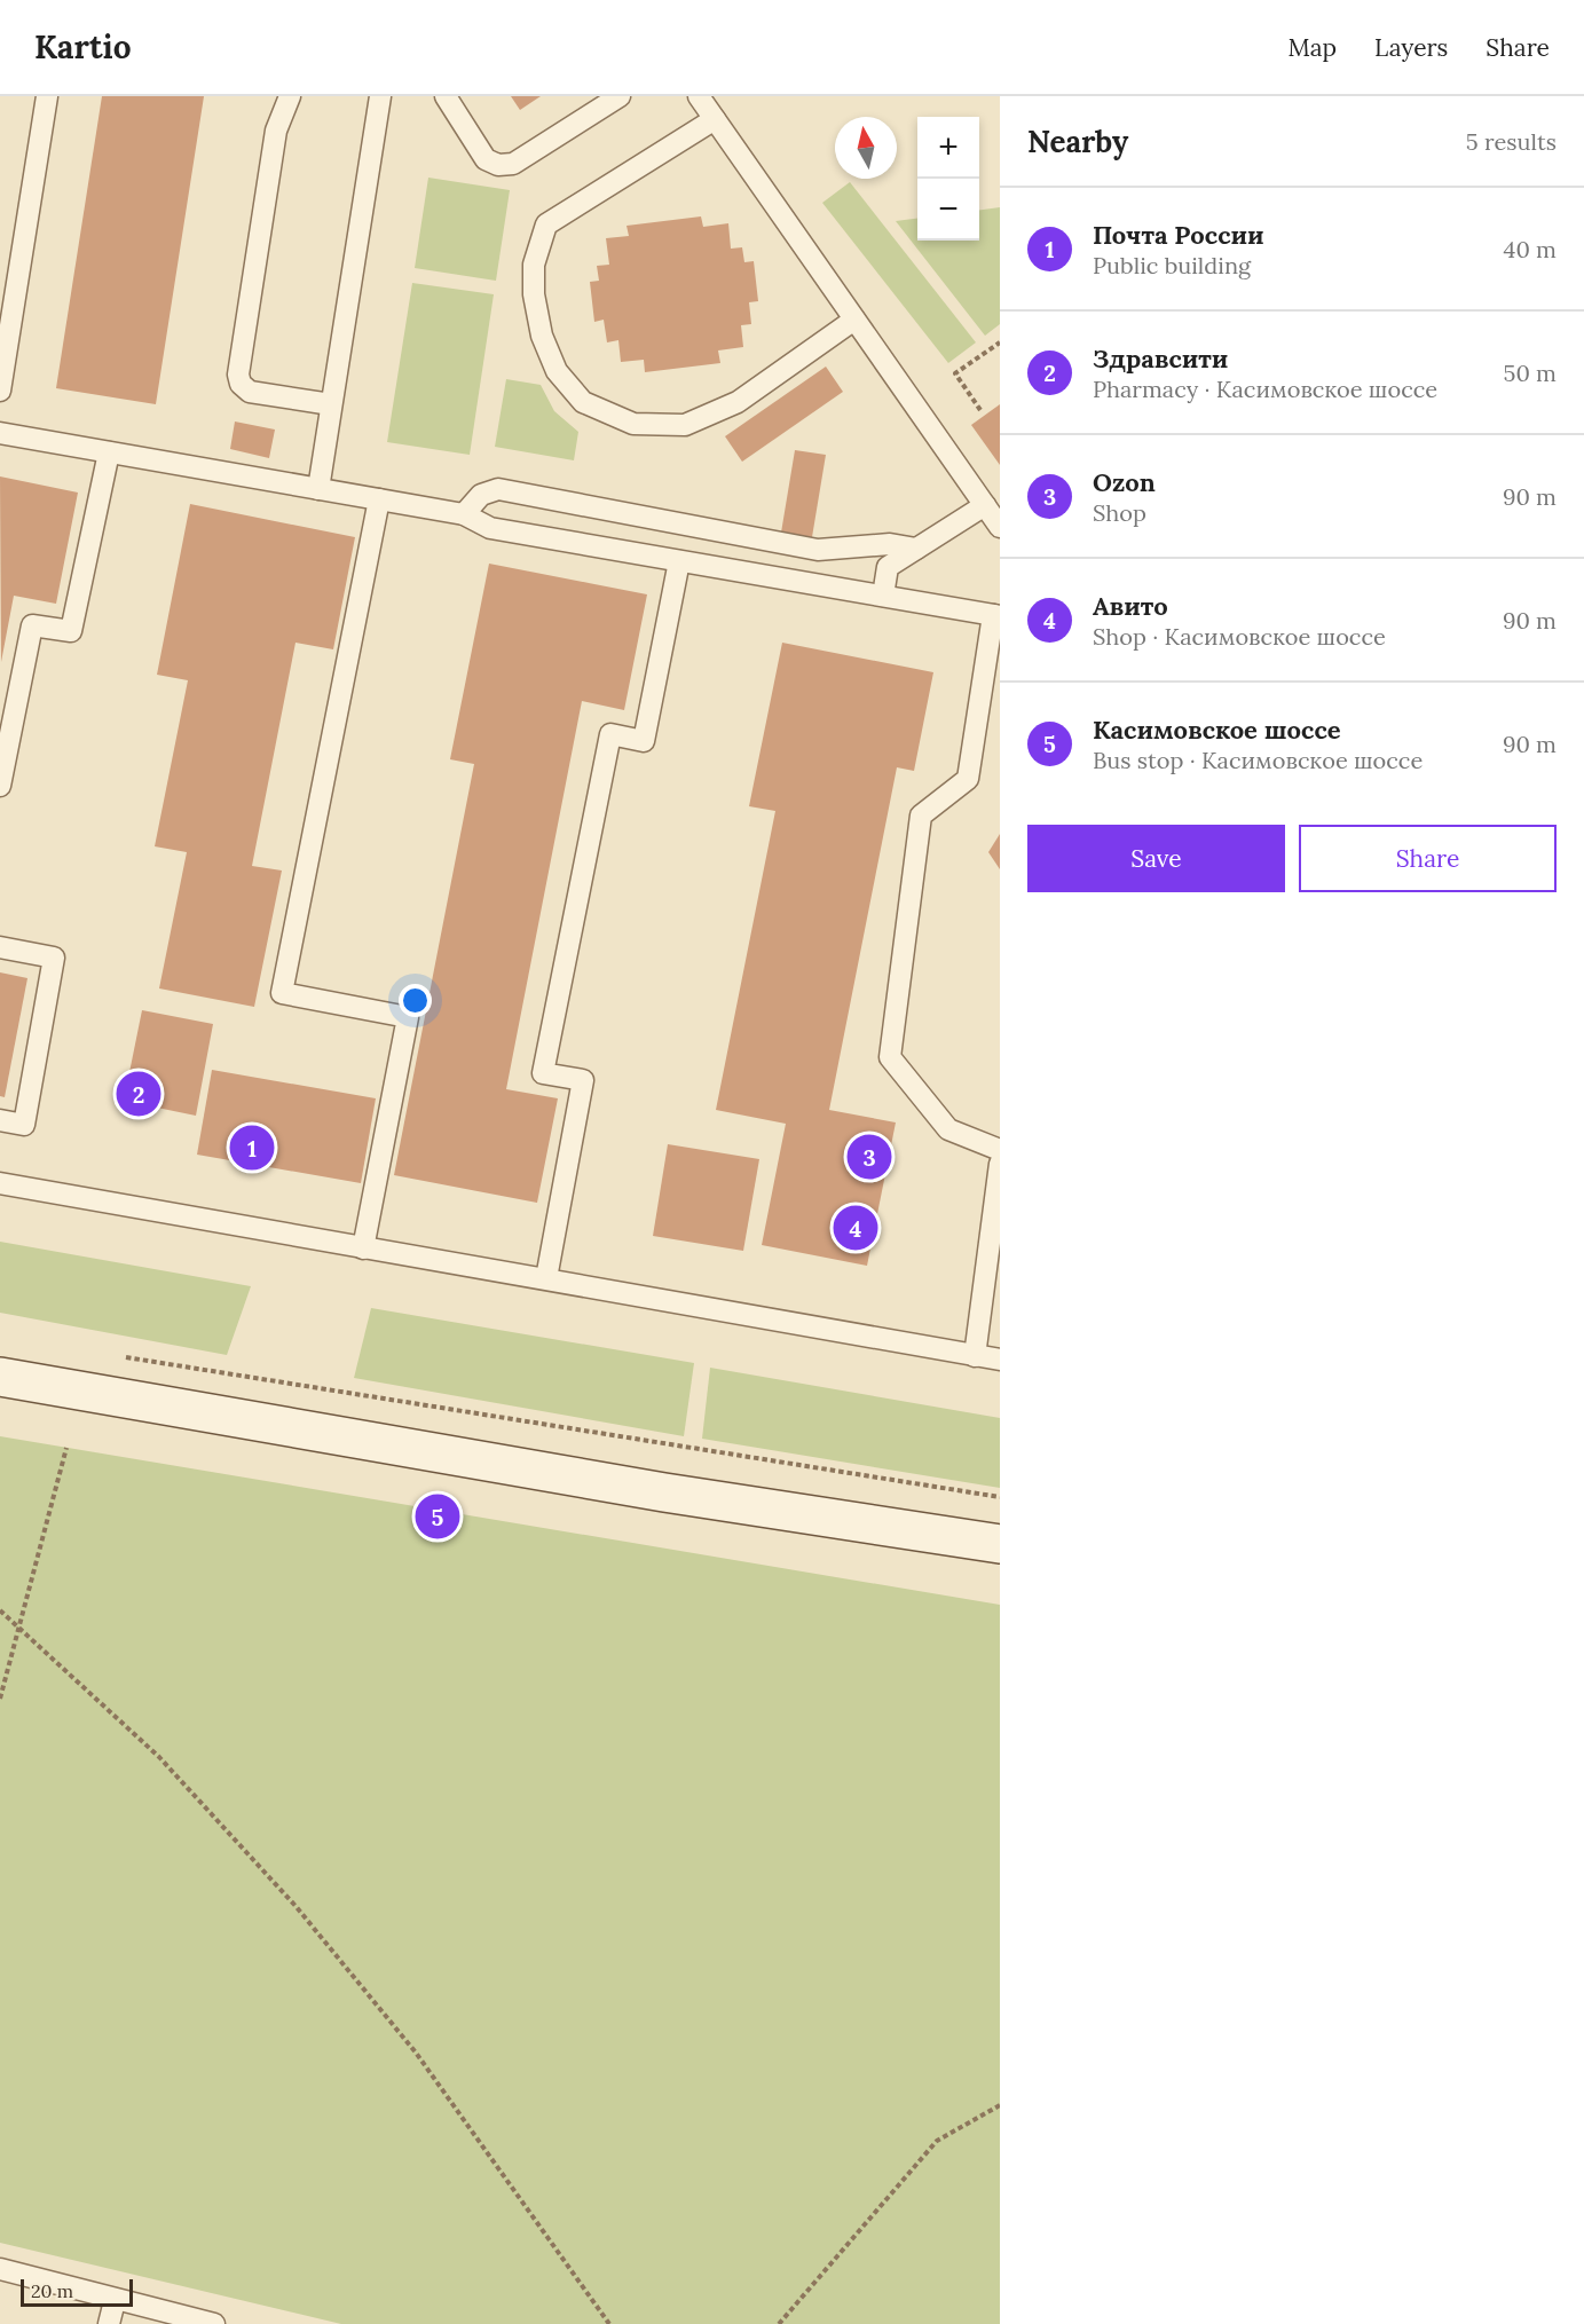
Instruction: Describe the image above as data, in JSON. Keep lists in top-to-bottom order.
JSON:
{
  "scale_bar": "20 m",
  "north": "top",
  "page": {
    "header": "Kartio",
    "nav": ["Map", "Layers", "Share"],
    "heading": ["Nearby", "5 results"],
    "map_buttons": ["+", "−"],
    "list": [
      {
        "mark": "1",
        "name": "Почта России",
        "note": "Public building",
        "value": "40 m"
      },
      {
        "mark": "2",
        "name": "Здравсити",
        "note": "Pharmacy · Касимовское шоссе",
        "value": "50 m"
      },
      {
        "mark": "3",
        "name": "Ozon",
        "note": "Shop",
        "value": "90 m"
      },
      {
        "mark": "4",
        "name": "Авито",
        "note": "Shop · Касимовское шоссе",
        "value": "90 m"
      },
      {
        "mark": "5",
        "name": "Касимовское шоссе",
        "note": "Bus stop · Касимовское шоссе",
        "value": "90 m"
      }
    ],
    "buttons": ["Save", "Share"],
    "pins": [
      "2",
      "1",
      "3",
      "4",
      "5"
    ],
    "scale": "20 m"
  }
}
